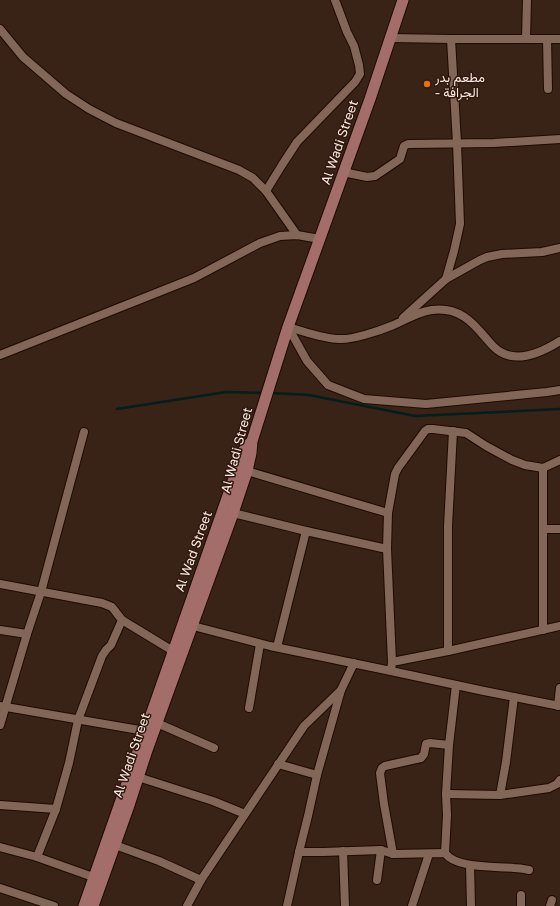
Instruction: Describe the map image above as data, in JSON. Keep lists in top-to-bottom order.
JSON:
{
  "streets": {
    "main road": ["Al Wadi Street", "Al Wad Street"]
  },
  "crossings": [
    ["Al Wadi Street", "Al Wad Street"]
  ],
  "places": ["مطعم بدر - الجرافة"]
}
